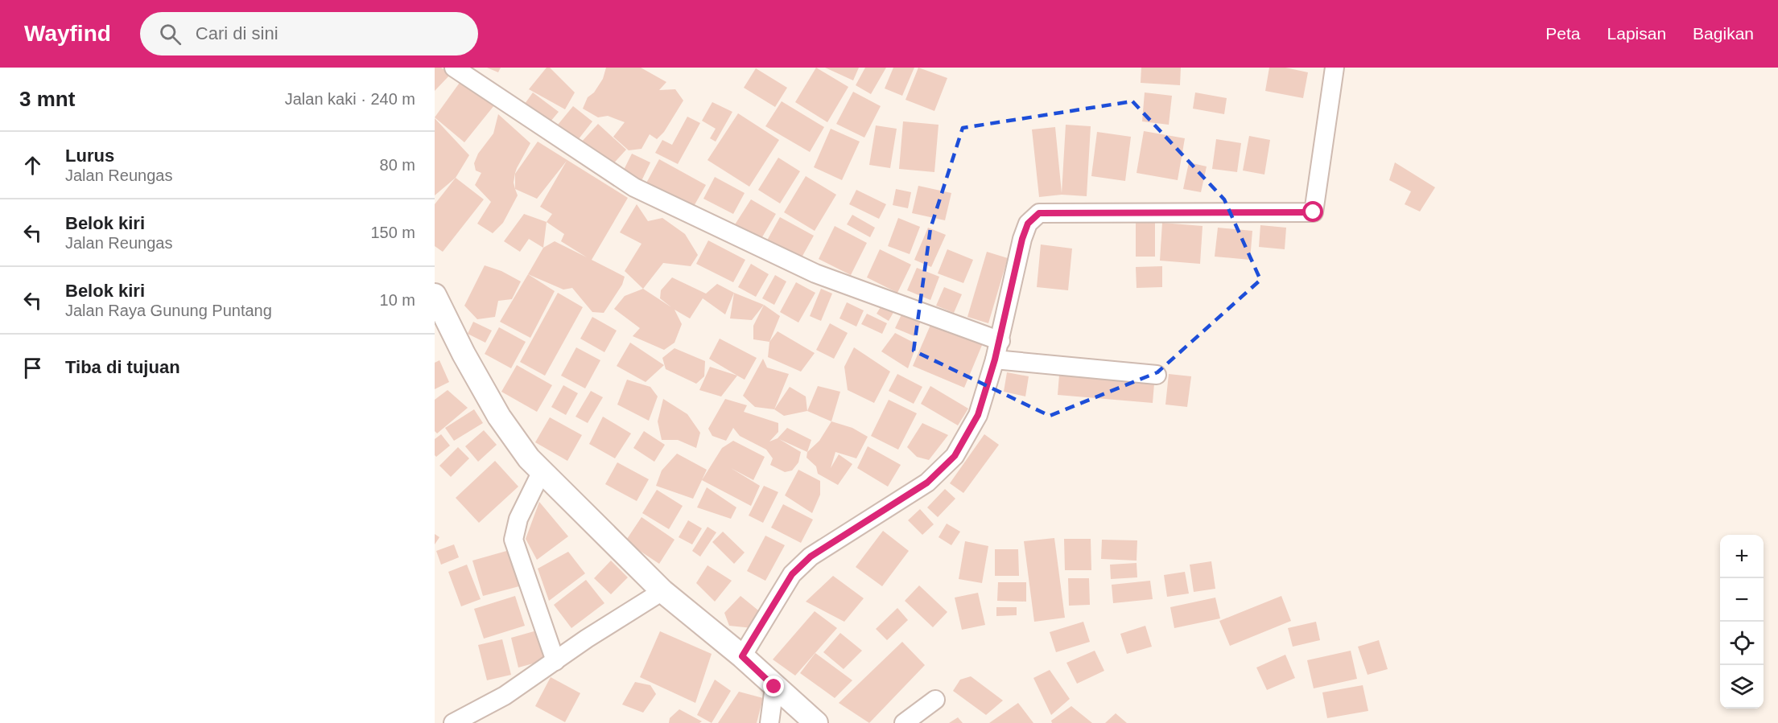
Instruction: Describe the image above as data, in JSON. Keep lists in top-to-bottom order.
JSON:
{
  "page": {
    "header": "Wayfind",
    "search": "Cari di sini",
    "nav": ["Peta", "Lapisan", "Bagikan"],
    "heading": ["3 mnt", "Jalan kaki · 240 m"],
    "list": [
      ["Lurus", "Jalan Reungas", "80 m"],
      ["Belok kiri", "Jalan Reungas", "150 m"],
      ["Belok kiri", "Jalan Raya Gunung Puntang", "10 m"],
      "Tiba di tujuan"
    ],
    "map_buttons": ["+", "−"]
  }
}
